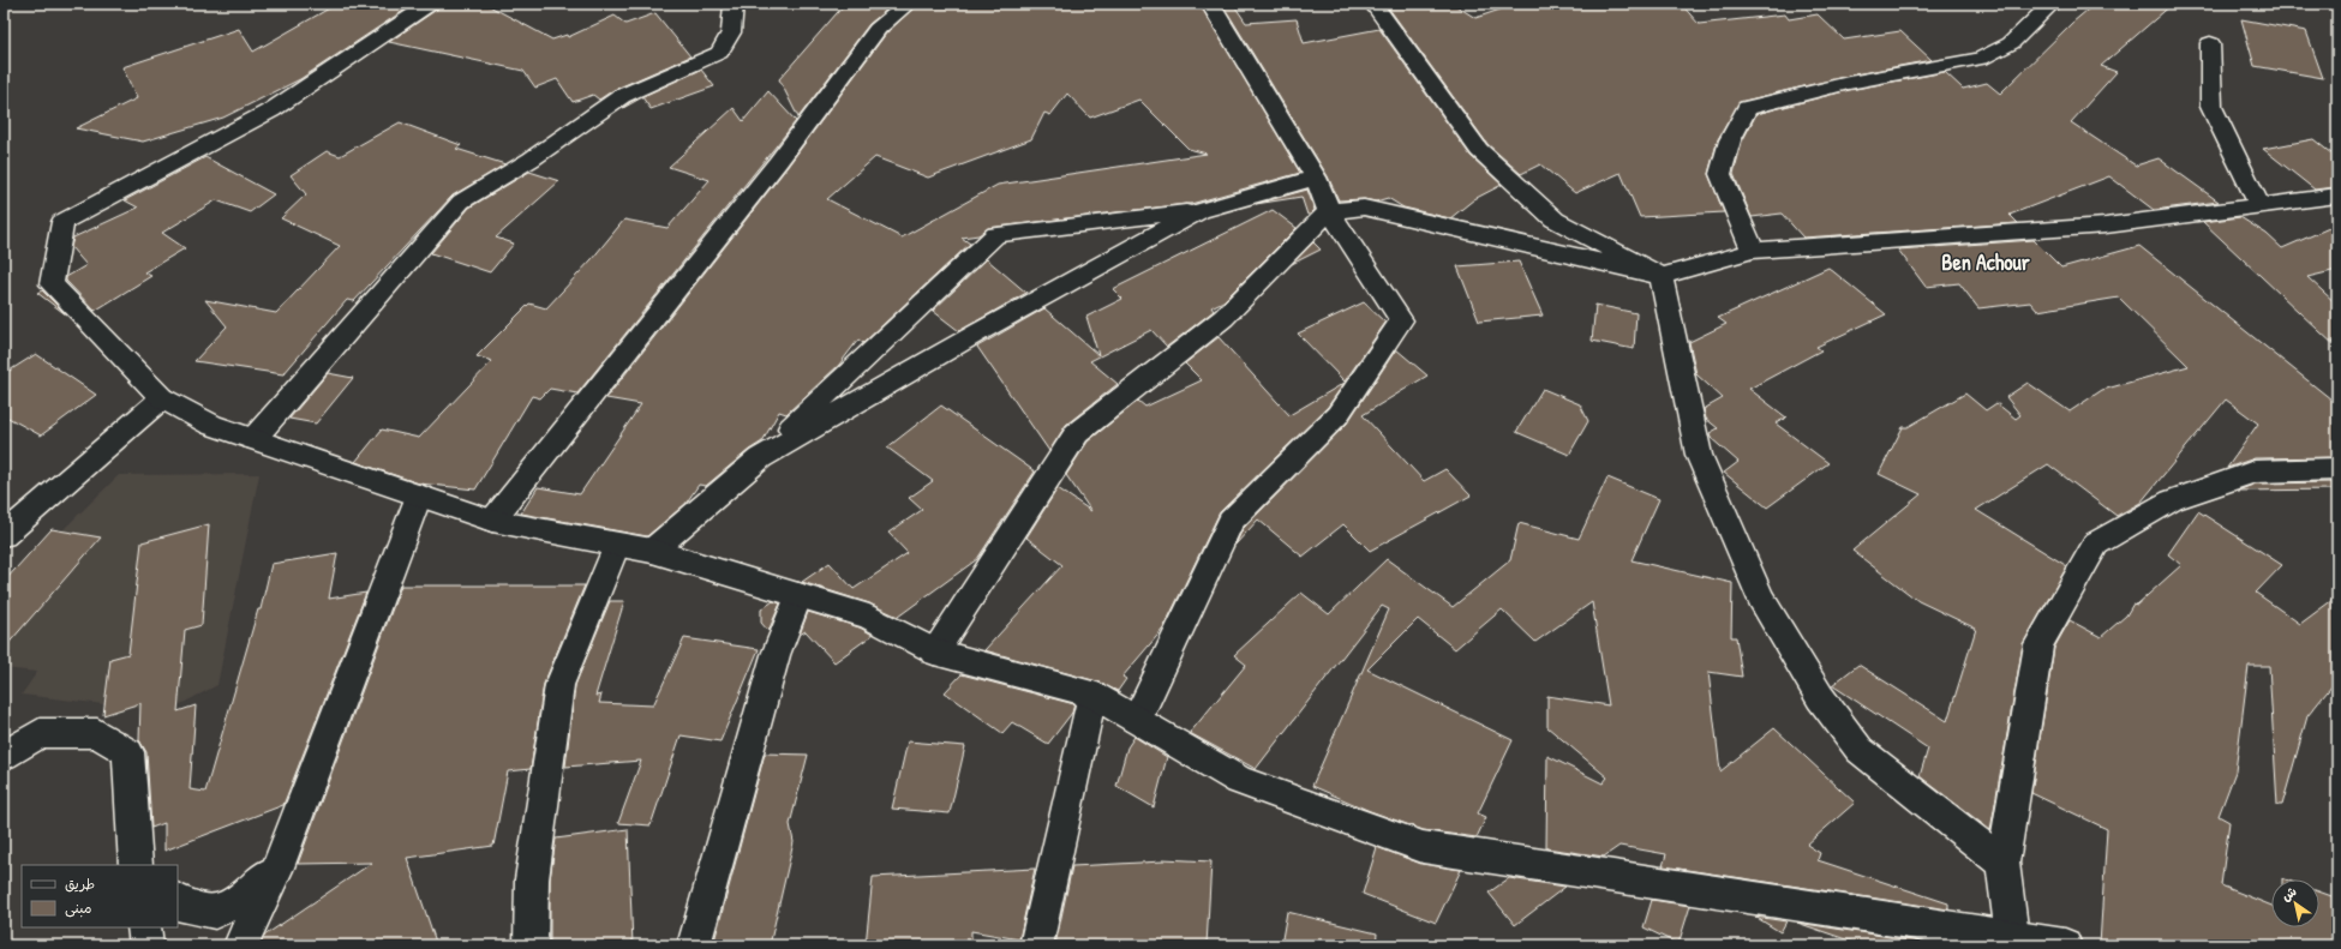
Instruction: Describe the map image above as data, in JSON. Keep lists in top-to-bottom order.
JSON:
{
  "districts": ["Ben Achour"],
  "legend": ["طريق", "مبنى"],
  "north": "top left"
}
